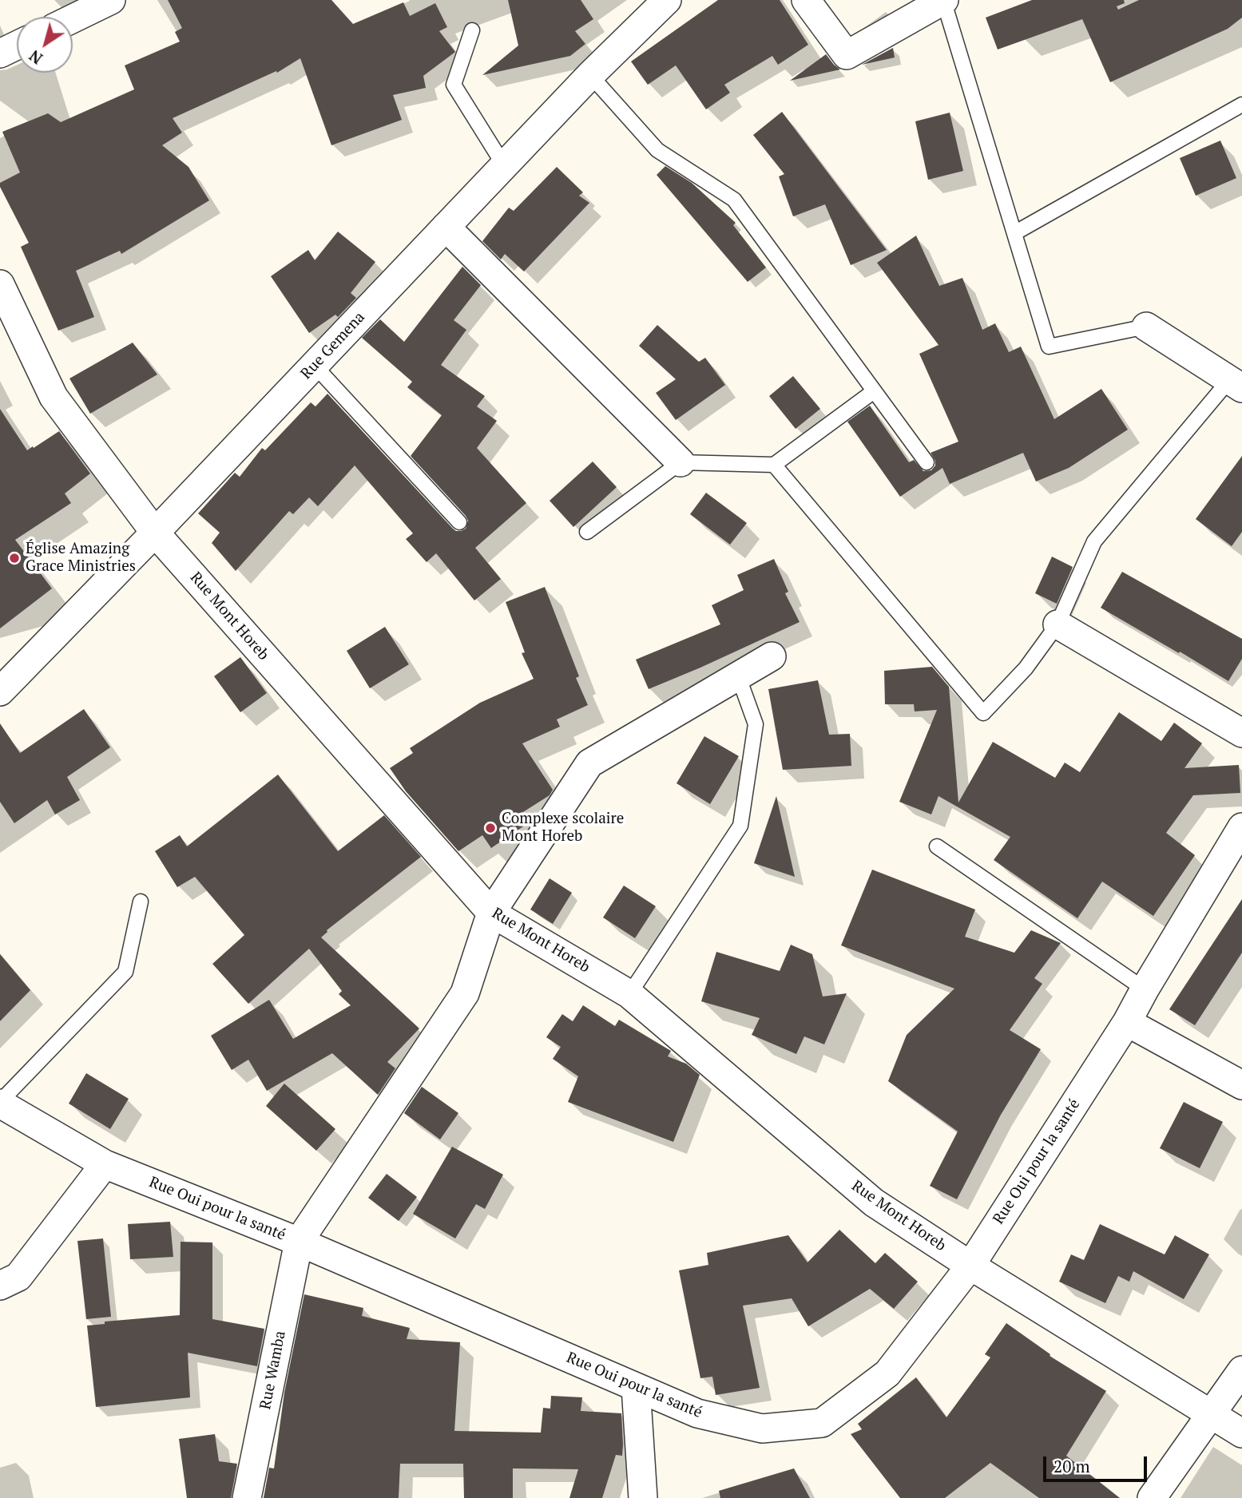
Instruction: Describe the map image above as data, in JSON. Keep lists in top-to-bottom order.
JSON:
{
  "streets": {
    "street": [
      "Rue Gemena",
      "Rue Mont Horeb",
      "Rue Oui pour la santé",
      "Rue Wamba"
    ]
  },
  "crossings": [
    ["Rue Gemena", "Rue Mont Horeb"],
    ["Rue Mont Horeb", "Rue Oui pour la santé"],
    ["Rue Oui pour la santé", "Rue Wamba"]
  ],
  "places": ["Église Amazing Grace Ministries", "Complexe scolaire Mont Horeb"],
  "scale_bar": "20 m",
  "north": "bottom left"
}
